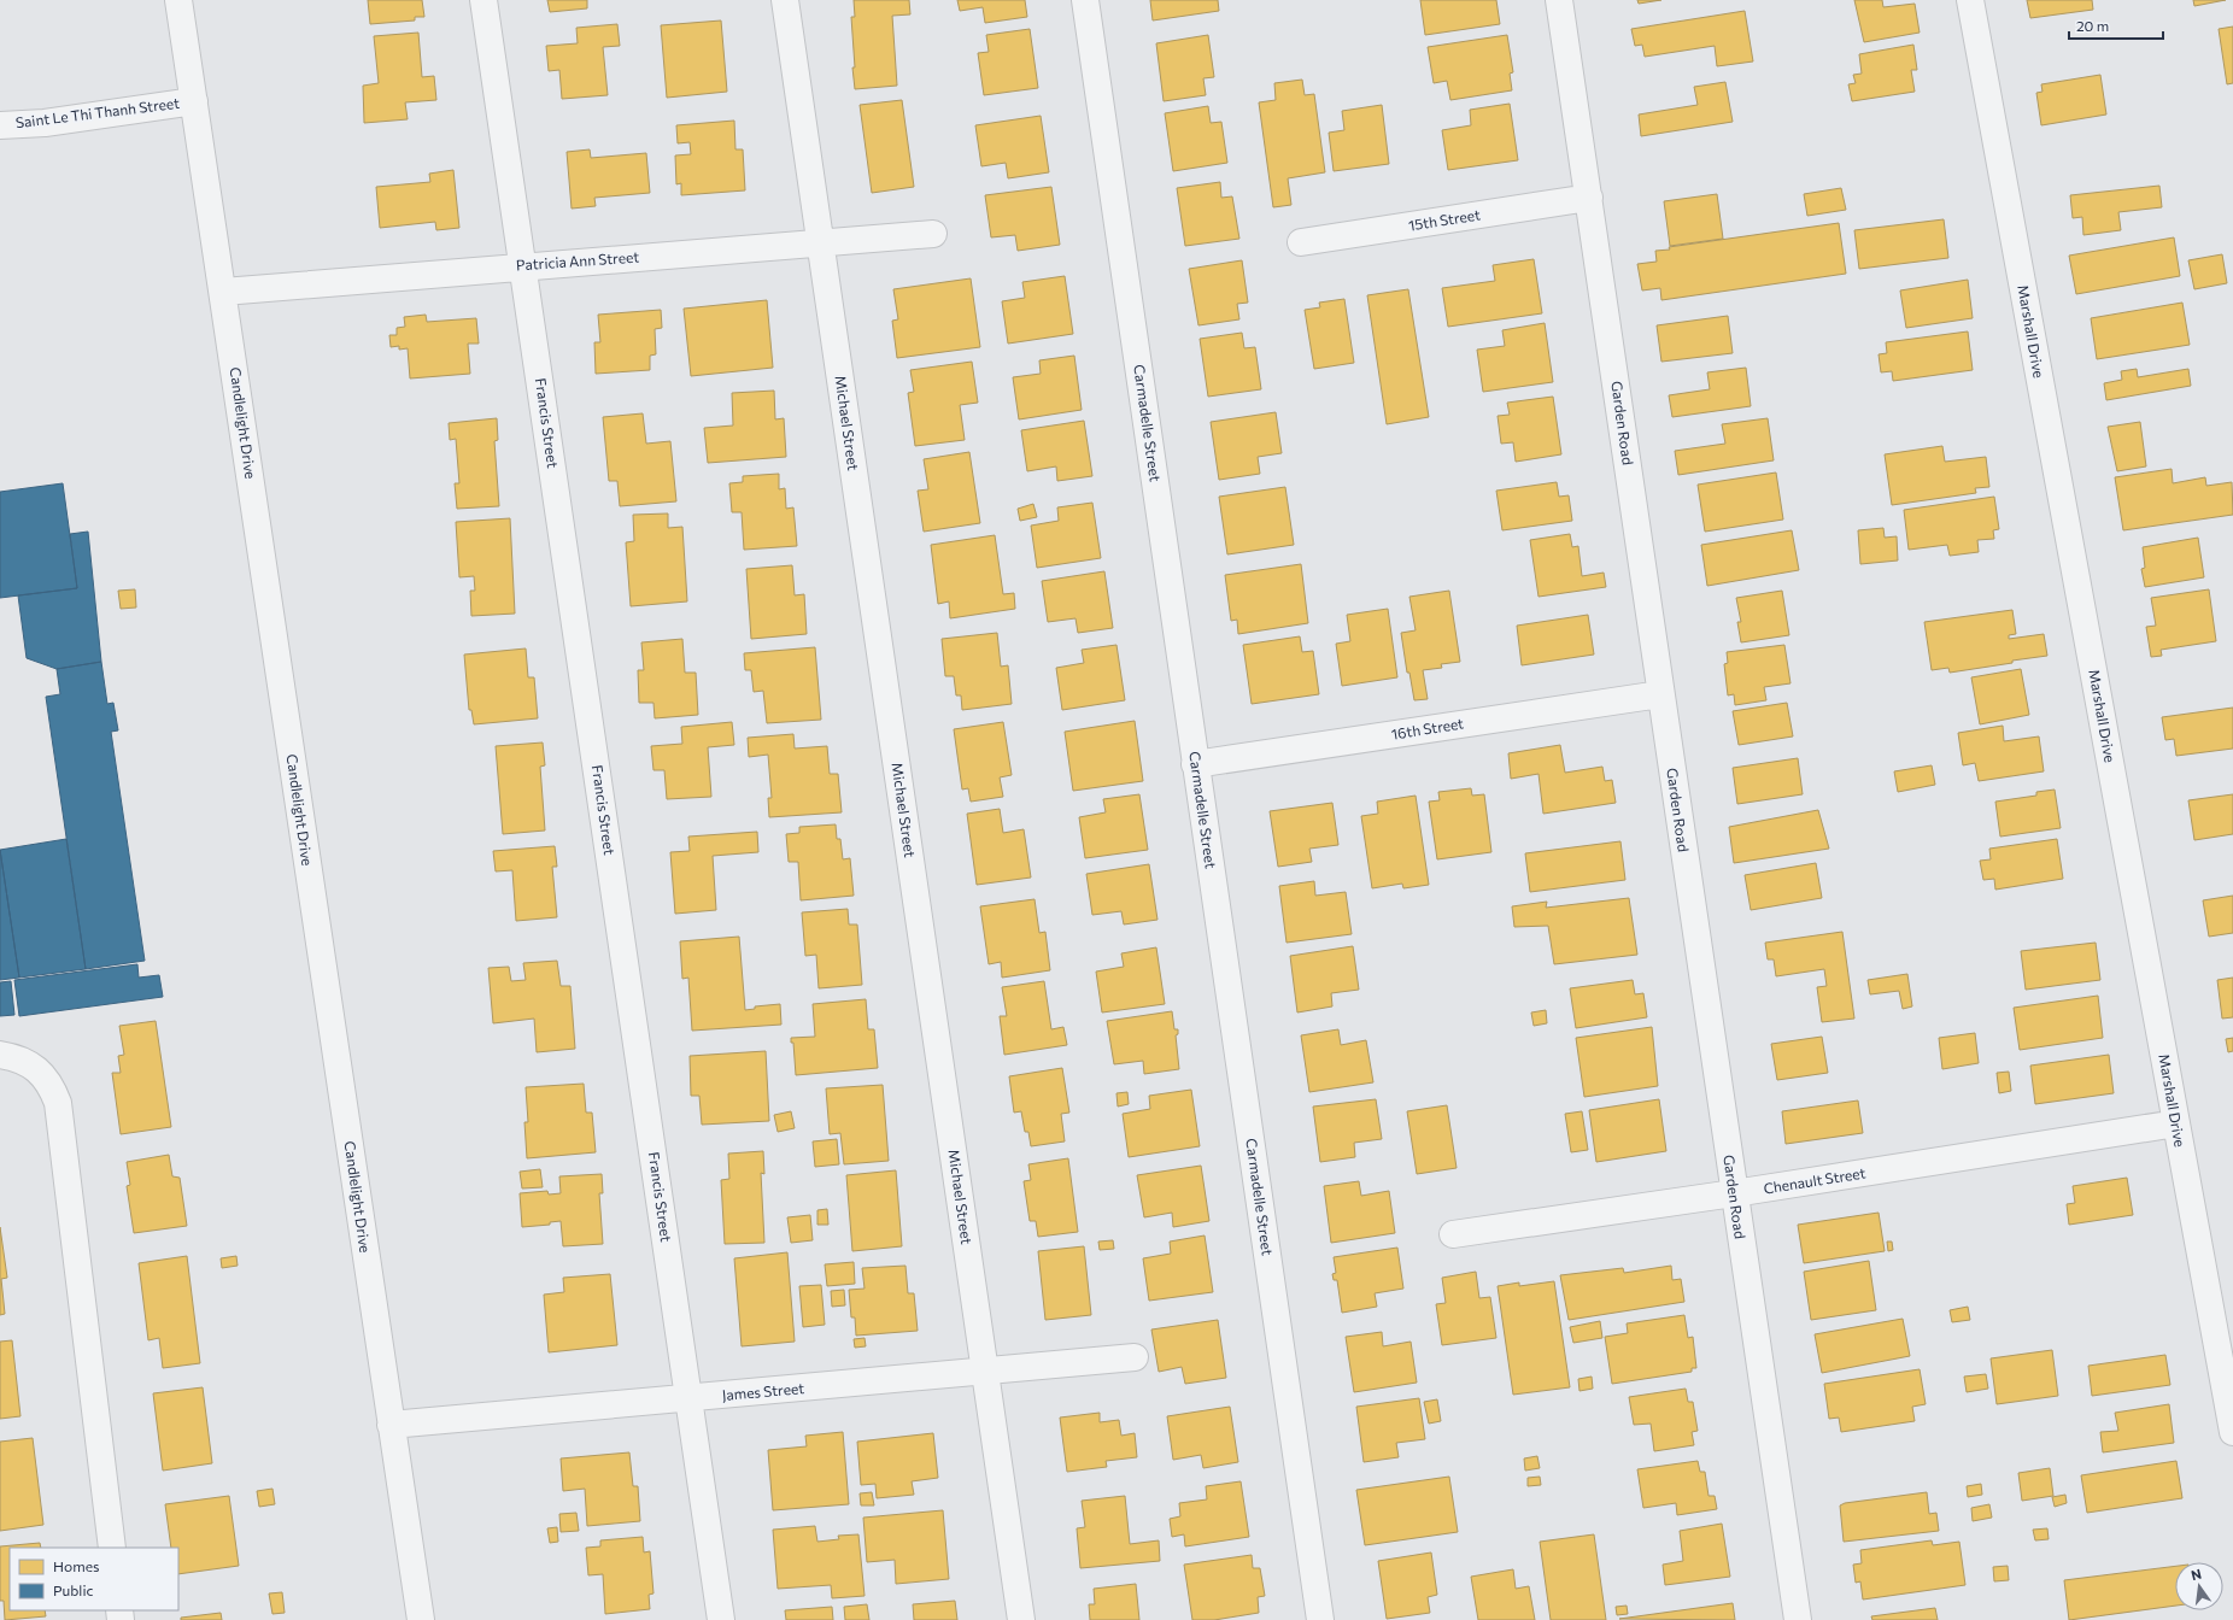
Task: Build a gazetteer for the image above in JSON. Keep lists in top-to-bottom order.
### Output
{
  "streets": {
    "street": [
      "Saint Le Thi Thanh Street",
      "15th Street",
      "Patricia Ann Street",
      "Marshall Drive",
      "Candlelight Drive",
      "Francis Street",
      "Michael Street",
      "Carmadelle Street",
      "Garden Road",
      "16th Street",
      "Chenault Street",
      "James Street"
    ]
  },
  "crossings": [
    ["Saint Le Thi Thanh Street", "Candlelight Drive"],
    ["15th Street", "Garden Road"],
    ["Patricia Ann Street", "Candlelight Drive"],
    ["Patricia Ann Street", "Francis Street"],
    ["Patricia Ann Street", "Michael Street"],
    ["Marshall Drive", "Chenault Street"],
    ["Candlelight Drive", "James Street"],
    ["Francis Street", "James Street"],
    ["Michael Street", "James Street"],
    ["Carmadelle Street", "16th Street"],
    ["Garden Road", "16th Street"],
    ["Garden Road", "Chenault Street"]
  ],
  "legend": ["Homes", "Public"],
  "scale_bar": "20 m",
  "north": "top"
}
